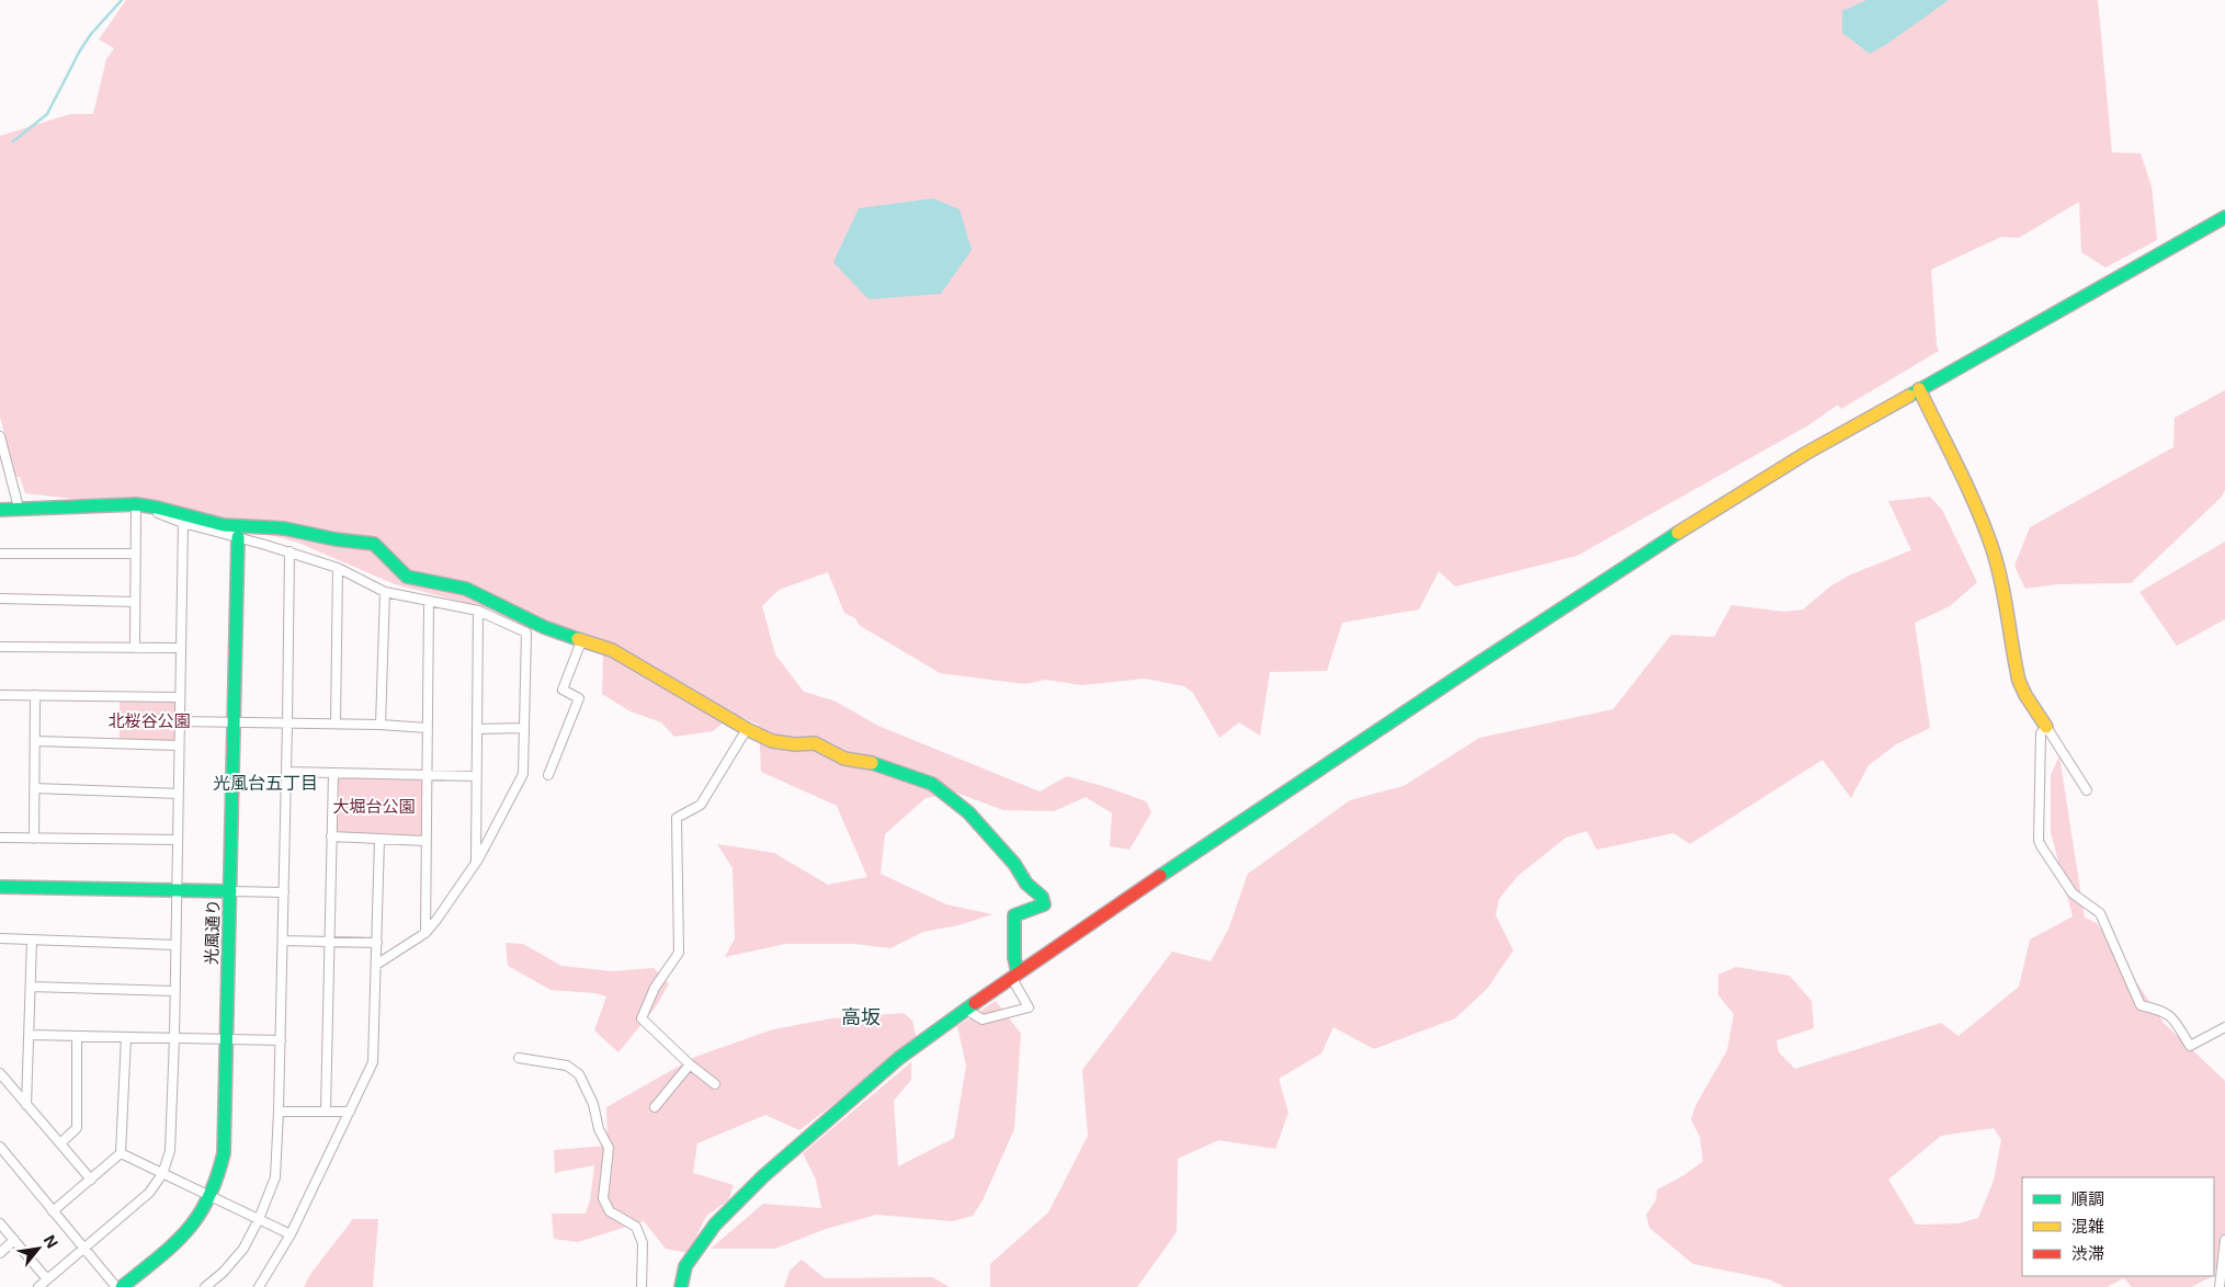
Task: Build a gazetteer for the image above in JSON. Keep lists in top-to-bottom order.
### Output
{
  "streets": {
    "street": ["光風通り"]
  },
  "districts": ["光風台五丁目", "高坂"],
  "parks": ["北桜谷公園", "大堀台公園"],
  "legend": ["順調", "混雑", "渋滞"],
  "north": "top right"
}
